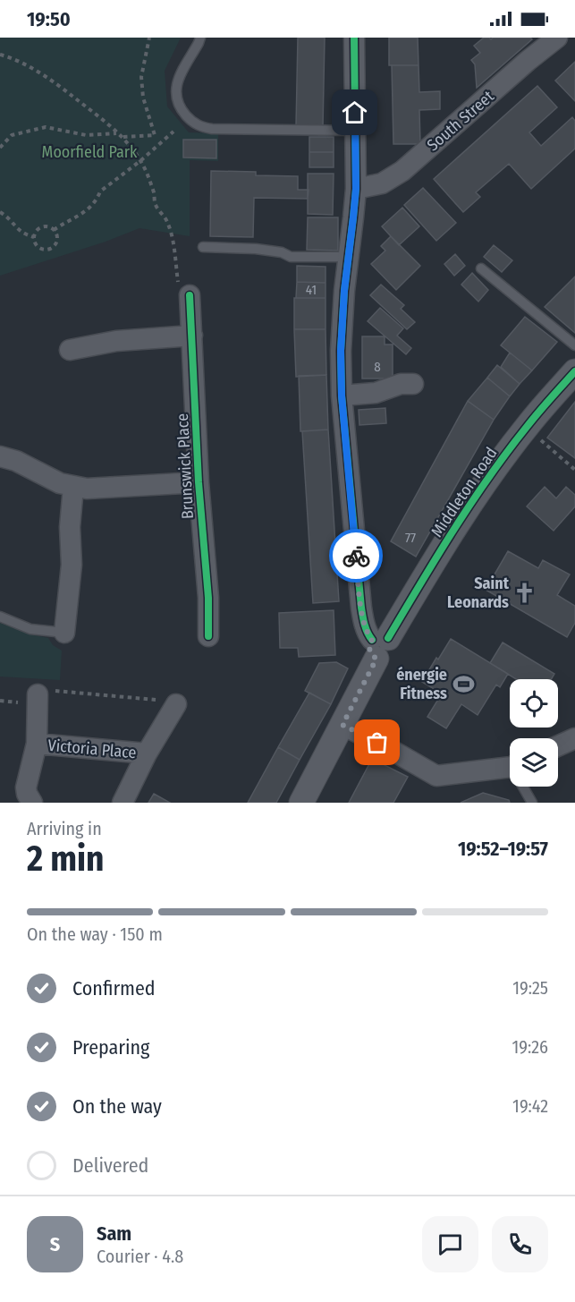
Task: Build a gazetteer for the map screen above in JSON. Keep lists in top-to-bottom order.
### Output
{
  "streets": {
    "street": [
      "South Street",
      "Brunswick Place",
      "Middleton Road",
      "Victoria Place"
    ]
  },
  "parks": ["Moorfield Park"],
  "places": {
    "church": ["Saint Leonards"],
    "sports": ["énergie Fitness"]
  },
  "house_numbers": ["41", "8", "77"],
  "page": {
    "status": "19:50",
    "heading": ["2 min", "Arriving in", "19:52–19:57"],
    "panel": ["Sam", "Courier · 4.8"],
    "bar": "On the way · 150 m",
    "list": [
      ["Confirmed", "19:25"],
      ["Preparing", "19:26"],
      ["On the way", "19:42"],
      "Delivered"
    ],
    "round": "S"
  }
}
